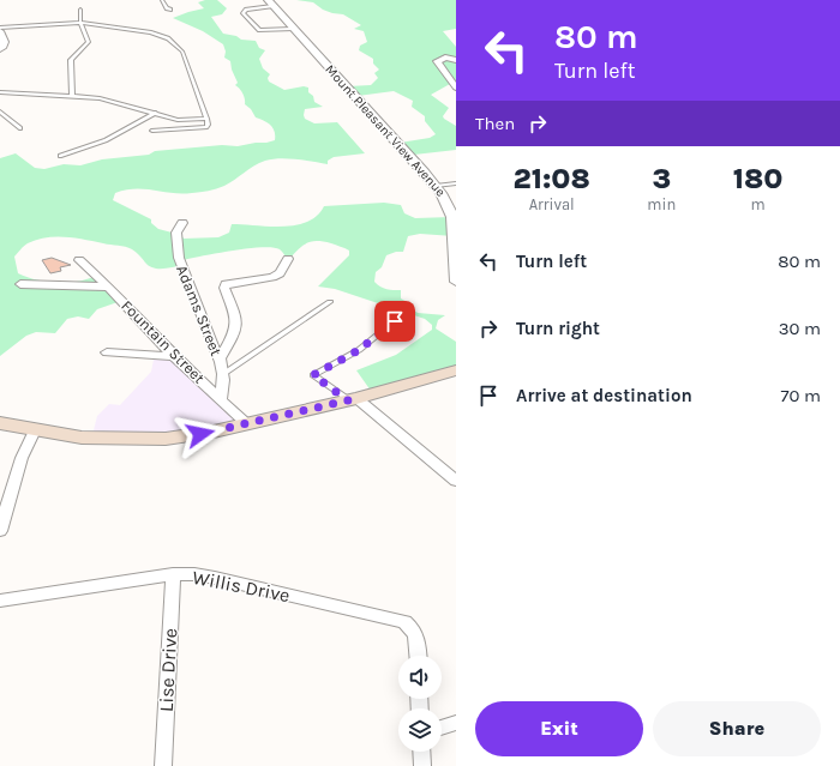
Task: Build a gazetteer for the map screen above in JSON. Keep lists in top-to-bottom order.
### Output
{
  "streets": {
    "street": [
      "Mount Pleasant View Avenue",
      "Adams Street",
      "Fountain Street",
      "Willis Drive",
      "Lise Drive"
    ]
  },
  "crossings": [
    ["Adams Street", "Fountain Street"],
    ["Willis Drive", "Lise Drive"]
  ],
  "page": {
    "turn": ["80 m", "Turn left"],
    "then": "Then",
    "eta": [
      "21:08",
      "Arrival",
      "3",
      "min",
      "180",
      "m"
    ],
    "list": [
      {
        "name": "Turn left",
        "value": "80 m"
      },
      {
        "name": "Turn right",
        "value": "30 m"
      },
      {
        "name": "Arrive at destination",
        "value": "70 m"
      }
    ],
    "buttons": ["Exit", "Share"]
  }
}
